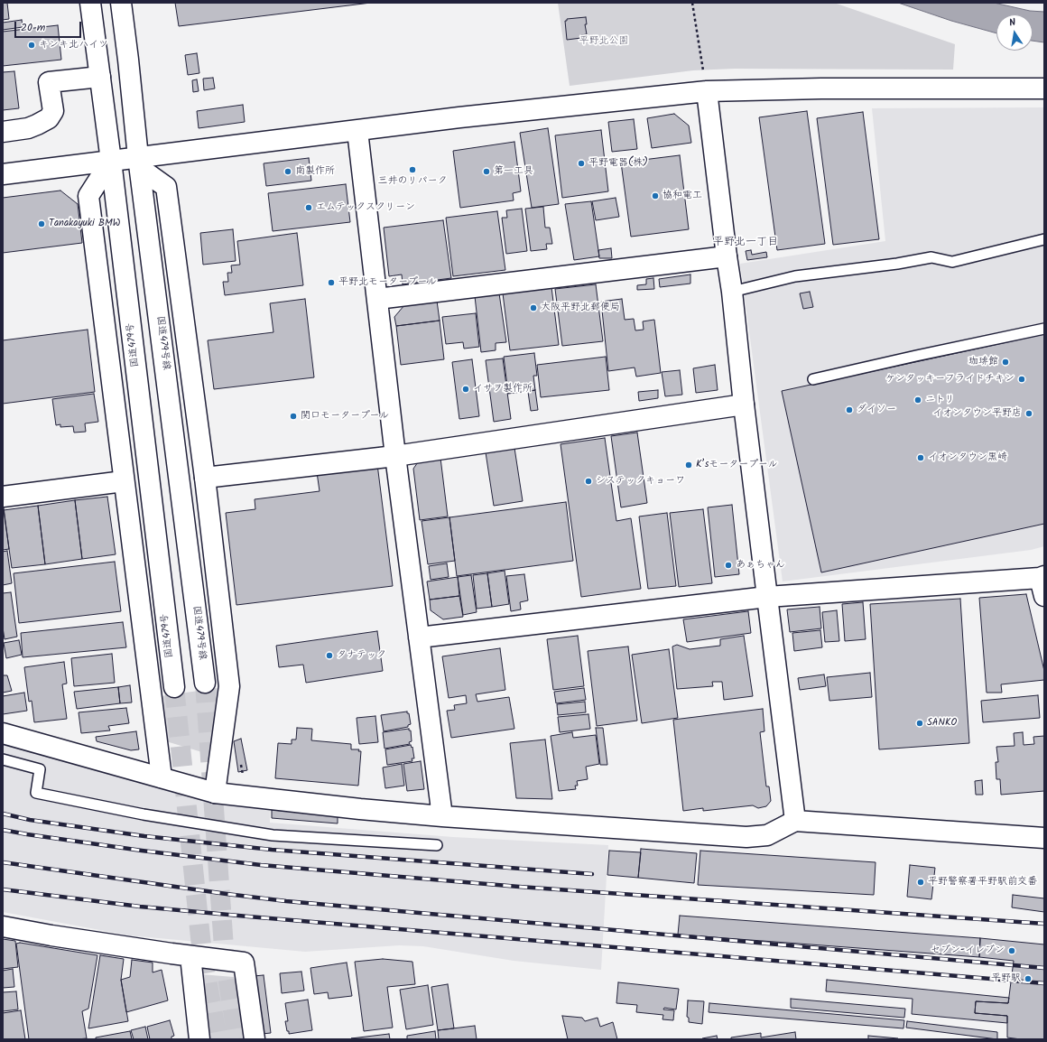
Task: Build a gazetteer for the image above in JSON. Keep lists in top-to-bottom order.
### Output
{
  "streets": {
    "main road": ["国道479号線", "国道479号"]
  },
  "districts": ["平野北一丁目"],
  "parks": ["平野北公園"],
  "places": [
    "キンキ北ハイツ",
    "平野電器(株)",
    "三井のリパーク",
    "南製作所",
    "第一工具",
    "協和電工",
    "エムテックスクリーン",
    "Tanakayuki BMW",
    "平野北モータープール",
    "大阪平野北郵便局",
    "珈琲館",
    "ケンタッキーフライドチキン",
    "イサヲ製作所",
    "ニトリ",
    "ダイソー",
    "イオンタウン平野店",
    "関口モータープール",
    "イオンタウン黒崎",
    "K’sモータープール",
    "システックキョーワ",
    "あぁちゃん",
    "タナテック",
    "SANKO",
    "平野警察署平野駅前交番",
    "セブン-イレブン",
    "平野駅"
  ],
  "scale_bar": "20 m",
  "north": "top"
}
